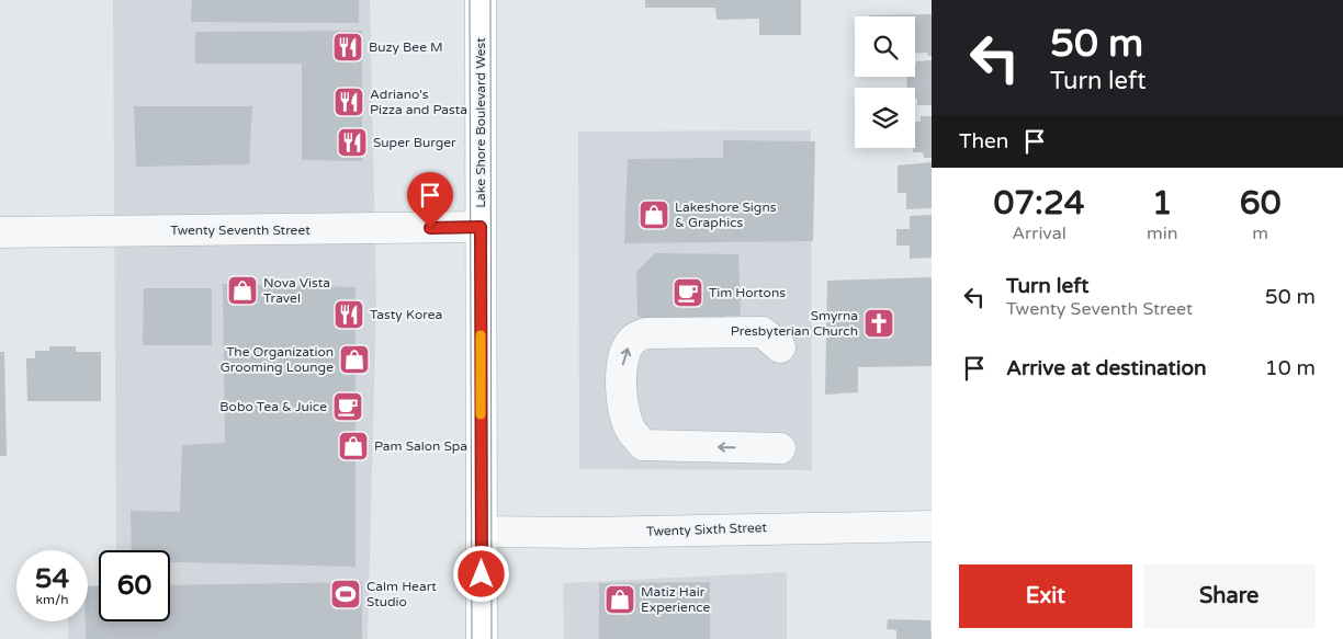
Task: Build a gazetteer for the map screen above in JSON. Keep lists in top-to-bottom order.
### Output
{
  "streets": {
    "main road": ["Lake Shore Boulevard West"],
    "street": ["Twenty Seventh Street", "Twenty Sixth Street"]
  },
  "crossings": [
    ["Lake Shore Boulevard West", "Twenty Seventh Street"],
    ["Lake Shore Boulevard West", "Twenty Sixth Street"]
  ],
  "places": {
    "restaurant": [
      "Buzy Bee M",
      "Adriano's Pizza and Pasta",
      "Super Burger",
      "Tasty Korea"
    ],
    "shop": [
      "Lakeshore Signs & Graphics",
      "Nova Vista Travel",
      "The Organization Grooming Lounge",
      "Pam Salon Spa",
      "Matiz Hair Experience"
    ],
    "cafe": ["Tim Hortons", "Bobo Tea & Juice"],
    "church": ["Smyrna Presbyterian Church"],
    "sports": ["Calm Heart Studio"]
  },
  "page": {
    "turn": ["50 m", "Turn left"],
    "then": "Then",
    "eta": [
      "07:24",
      "Arrival",
      "1",
      "min",
      "60",
      "m"
    ],
    "list": [
      {
        "name": "Turn left",
        "note": "Twenty Seventh Street",
        "value": "50 m"
      },
      {
        "name": "Arrive at destination",
        "value": "10 m"
      }
    ],
    "speed": "54 km/h",
    "limit": "60",
    "buttons": ["Exit", "Share"]
  }
}
